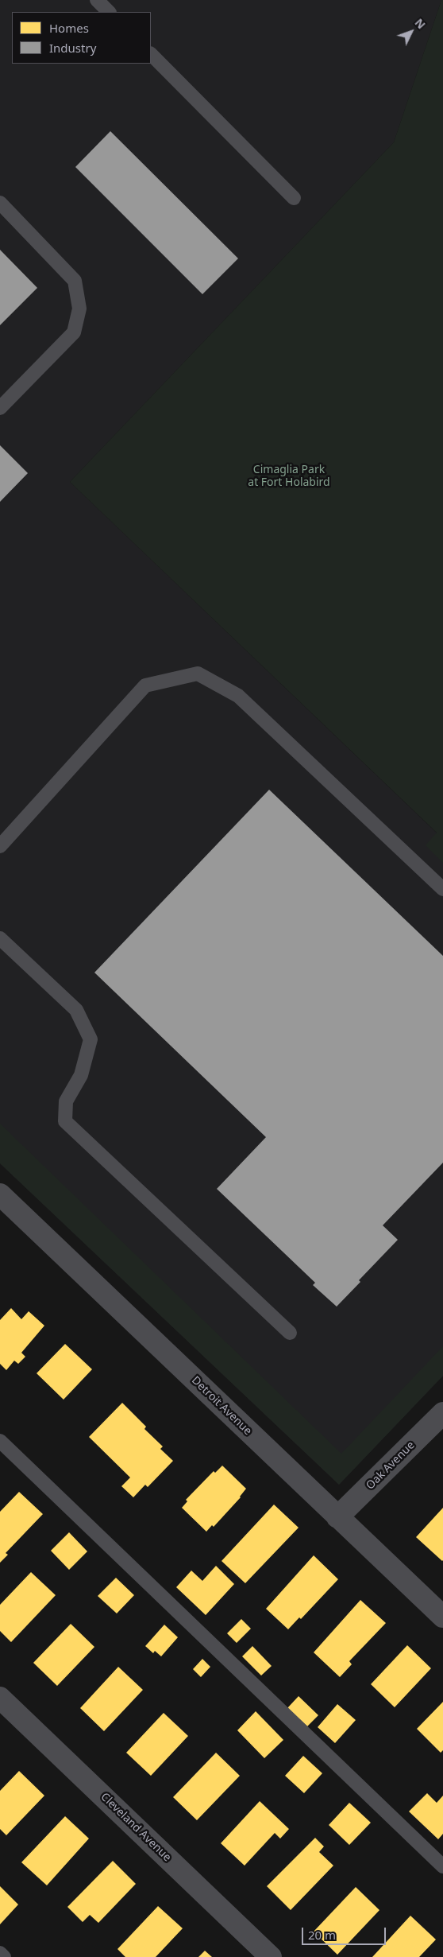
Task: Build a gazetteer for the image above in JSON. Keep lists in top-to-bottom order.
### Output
{
  "streets": {
    "street": ["Detroit Avenue", "Oak Avenue", "Cleveland Avenue"]
  },
  "crossings": [
    ["Detroit Avenue", "Oak Avenue"]
  ],
  "parks": ["Cimaglia Park at Fort Holabird"],
  "legend": ["Homes", "Industry"],
  "scale_bar": "20 m",
  "north": "top right"
}
